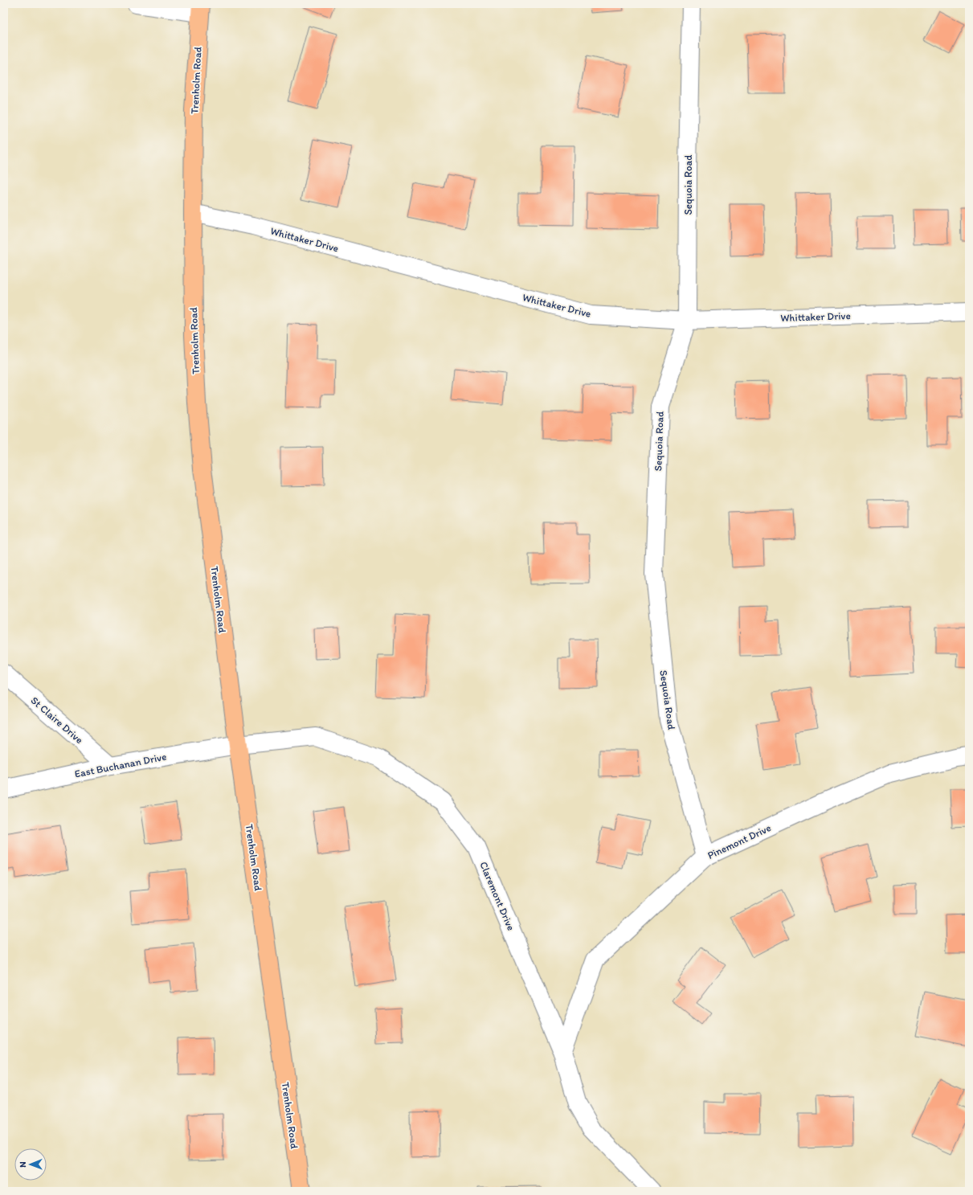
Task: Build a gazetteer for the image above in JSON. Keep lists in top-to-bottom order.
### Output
{
  "streets": {
    "main road": ["Trenholm Road"],
    "street": [
      "Sequoia Road",
      "Whittaker Drive",
      "St Claire Drive",
      "East Buchanan Drive",
      "Pinemont Drive",
      "Claremont Drive"
    ]
  },
  "crossings": [
    ["Trenholm Road", "Whittaker Drive"],
    ["Trenholm Road", "East Buchanan Drive"],
    ["Trenholm Road", "Claremont Drive"],
    ["Sequoia Road", "Whittaker Drive"],
    ["Sequoia Road", "Pinemont Drive"],
    ["St Claire Drive", "East Buchanan Drive"],
    ["East Buchanan Drive", "Claremont Drive"],
    ["Pinemont Drive", "Claremont Drive"]
  ],
  "north": "left"
}
